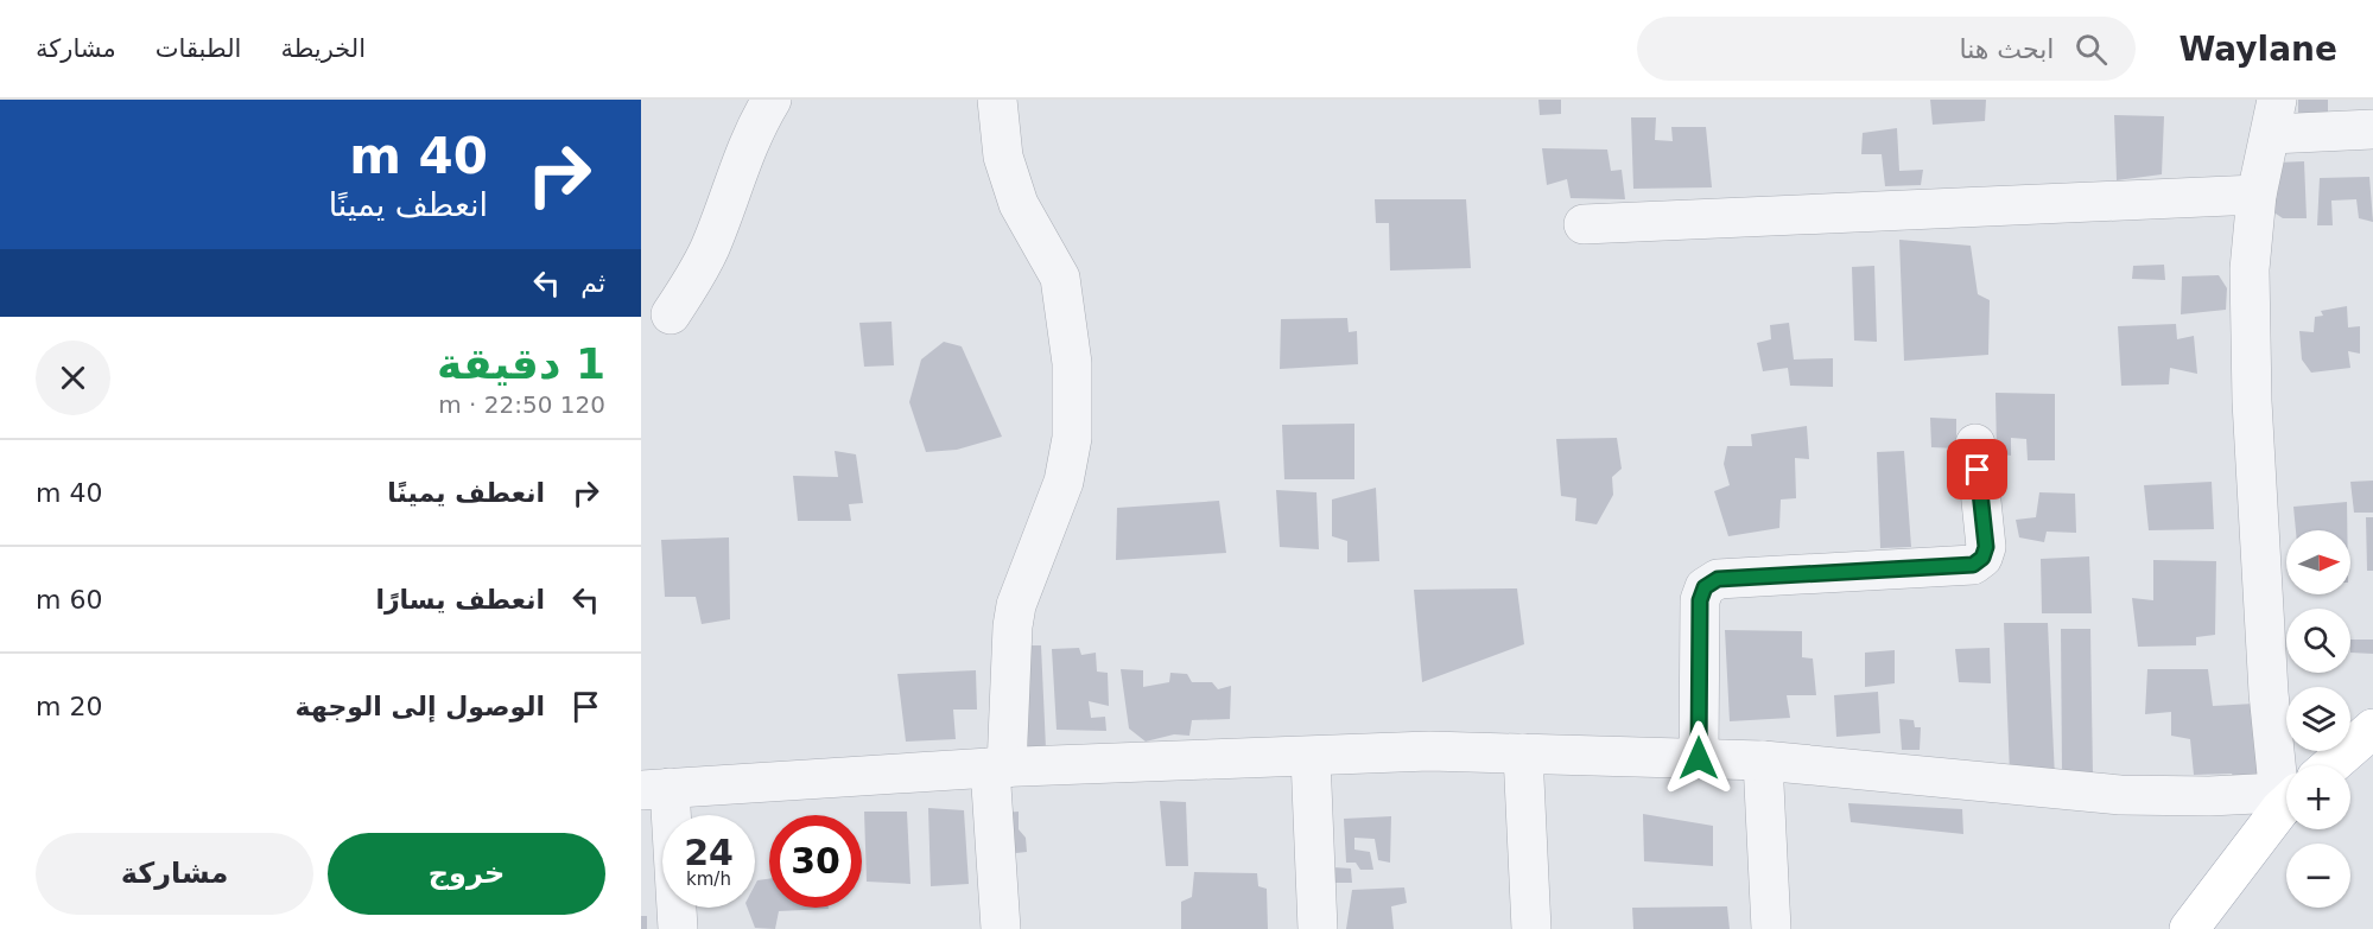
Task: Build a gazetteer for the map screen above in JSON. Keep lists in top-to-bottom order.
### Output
{
  "north": "right",
  "page": {
    "header": "Waylane",
    "search": "ابحث هنا",
    "nav": ["الخريطة", "الطبقات", "مشاركة"],
    "turn": ["40 m", "انعطف يمينًا"],
    "then": "ثم",
    "heading": ["1 دقيقة", "120 m · 22:50"],
    "list": [
      {
        "name": "انعطف يمينًا",
        "value": "40 m"
      },
      {
        "name": "انعطف يسارًا",
        "value": "60 m"
      },
      {
        "name": "الوصول إلى الوجهة",
        "value": "20 m"
      }
    ],
    "map_buttons": ["+", "−"],
    "speed": "24 km/h",
    "limit": "30",
    "buttons": ["خروج", "مشاركة"]
  }
}
